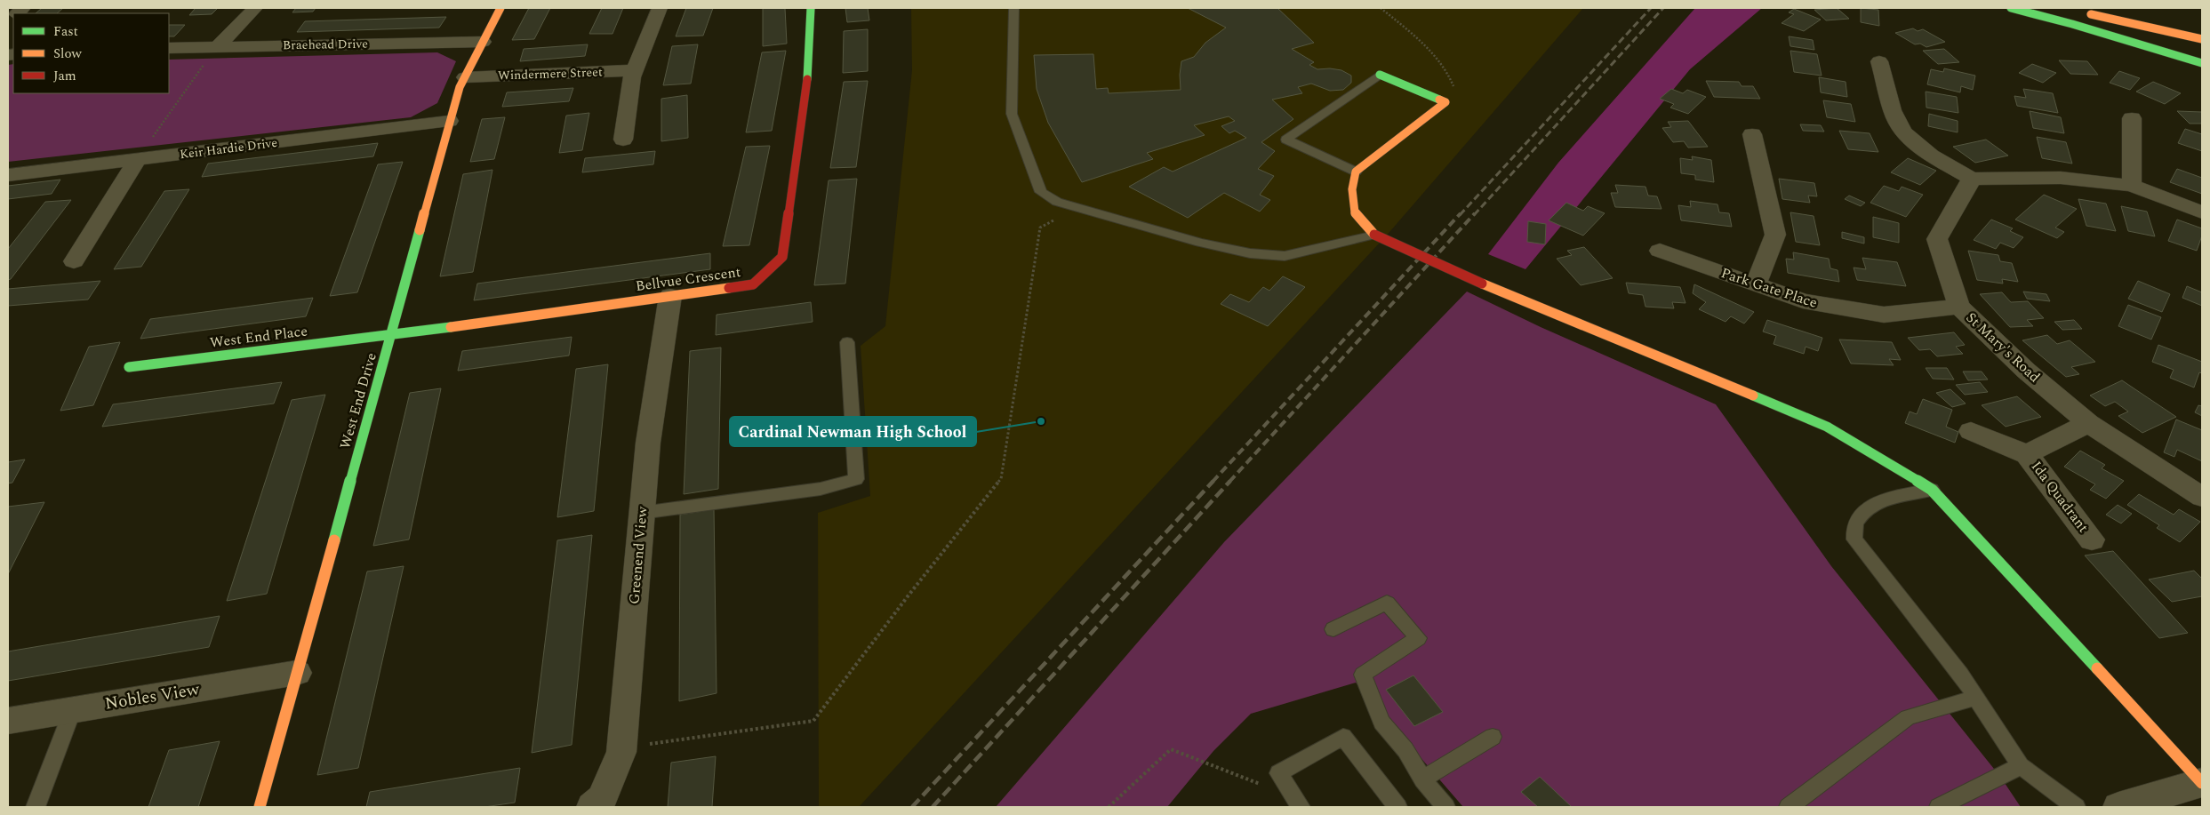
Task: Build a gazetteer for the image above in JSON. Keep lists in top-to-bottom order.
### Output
{
  "streets": {
    "main road": ["Bellvue Crescent", "West End Place", "West End Drive"],
    "street": [
      "Braehead Drive",
      "Windermere Street",
      "Keir Hardie Drive",
      "Park Gate Place",
      "St Mary's Road",
      "Ida Quadrant",
      "Greenend View",
      "Nobles View"
    ]
  },
  "crossings": [
    ["Braehead Drive", "West End Drive"],
    ["Windermere Street", "West End Drive"],
    ["Keir Hardie Drive", "West End Drive"],
    ["Bellvue Crescent", "West End Place"],
    ["Bellvue Crescent", "West End Drive"],
    ["Bellvue Crescent", "Greenend View"],
    ["Park Gate Place", "St Mary's Road"],
    ["West End Place", "West End Drive"],
    ["St Mary's Road", "Ida Quadrant"],
    ["West End Drive", "Nobles View"]
  ],
  "places": ["Cardinal Newman High School"],
  "legend": ["Fast", "Slow", "Jam"]
}
